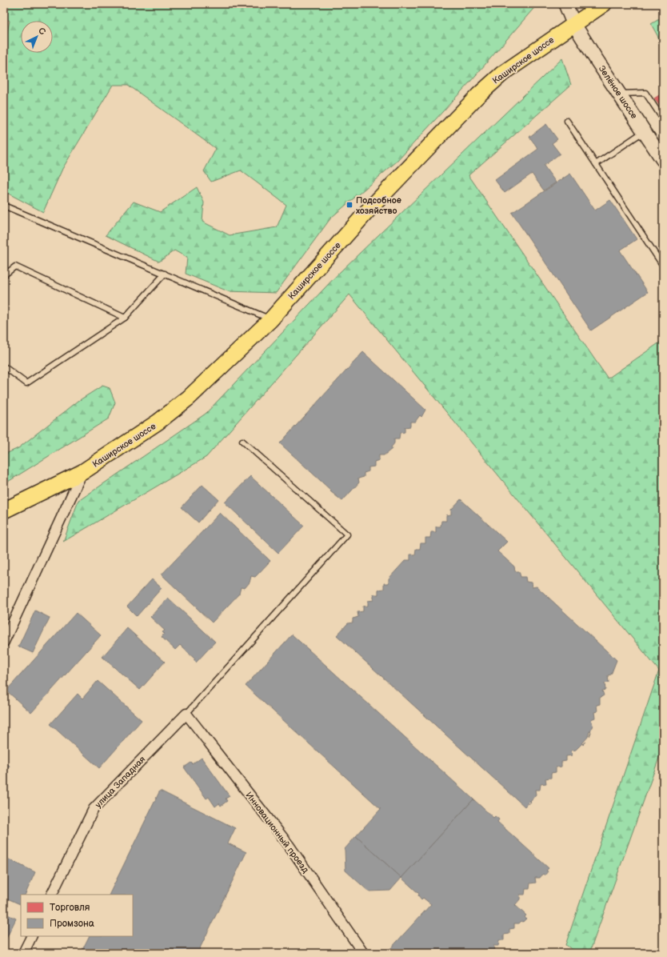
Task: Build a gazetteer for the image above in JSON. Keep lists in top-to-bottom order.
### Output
{
  "streets": {
    "main road": ["Каширское шоссе", "Зелёное шоссе"],
    "street": ["улица Западная", "Инновационный проезд"]
  },
  "crossings": [
    ["Каширское шоссе", "Зелёное шоссе"],
    ["улица Западная", "Инновационный проезд"]
  ],
  "places": {
    "transit": ["Подсобное хозяйство"]
  },
  "legend": ["Торговля", "Промзона"],
  "north": "top right"
}
